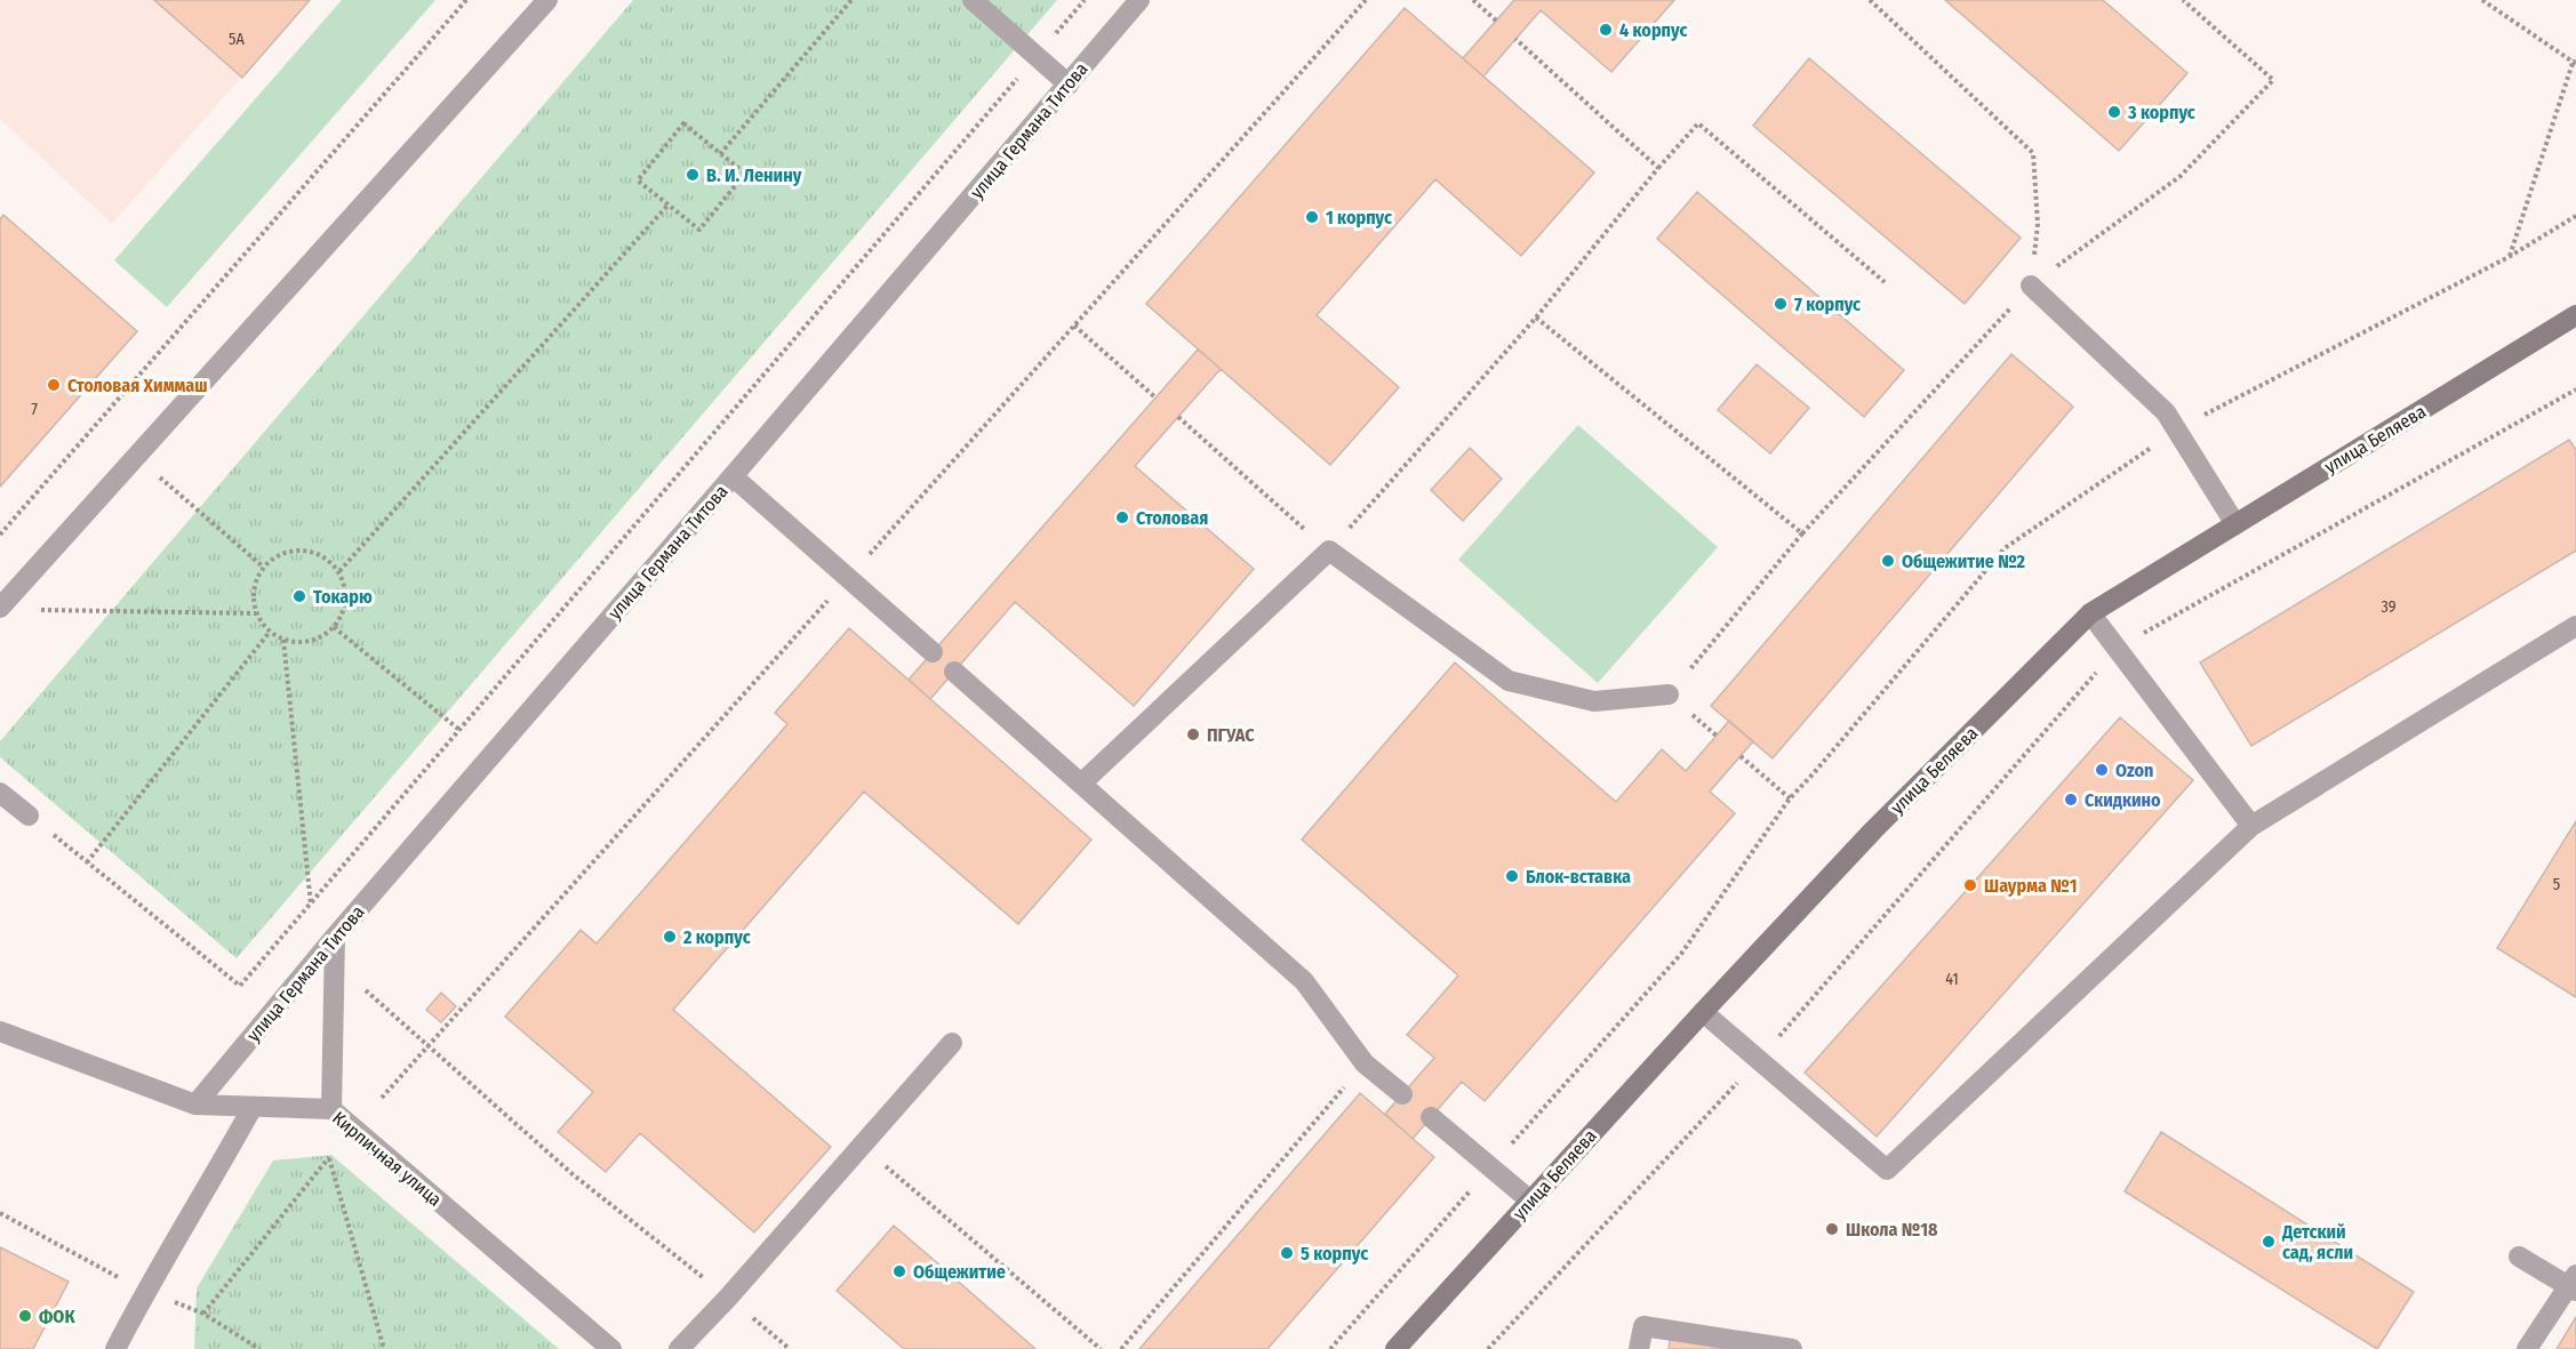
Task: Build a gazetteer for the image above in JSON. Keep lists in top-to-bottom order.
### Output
{
  "streets": {
    "main road": ["улица Беляева"],
    "street": ["улица Германа Титова", "Кирпичная улица"]
  },
  "crossings": [
    ["улица Германа Титова", "Кирпичная улица"]
  ],
  "places": [
    "4 корпус",
    "3 корпус",
    "В. И. Ленину",
    "1 корпус",
    "7 корпус",
    "Столовая Химмаш",
    "Столовая",
    "Общежитие №2",
    "Токарю",
    "ПГУАС",
    "Ozon",
    "Скидкино",
    "Блок-вставка",
    "Шаурма №1",
    "2 корпус",
    "Школа №18",
    "Детский сад, ясли",
    "5 корпус",
    "Общежитие",
    "ФОК"
  ],
  "house_numbers": [
    "5А",
    "7",
    "39",
    "5",
    "41"
  ]
}
